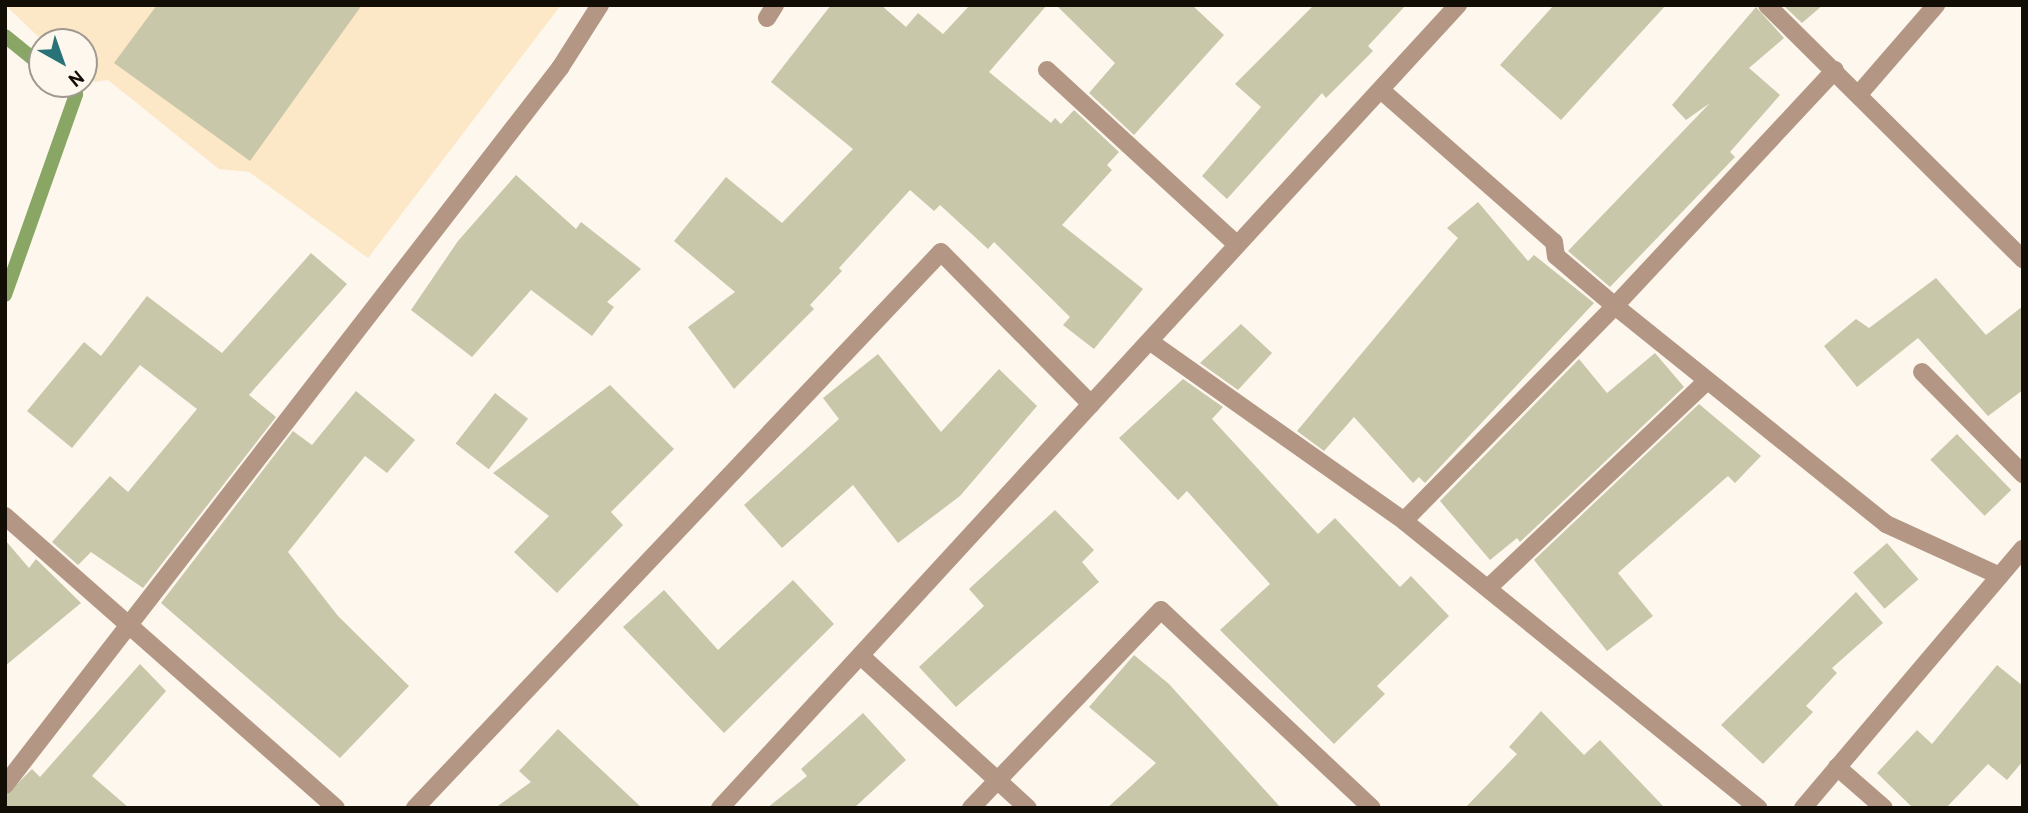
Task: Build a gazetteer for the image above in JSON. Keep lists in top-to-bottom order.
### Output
{
  "north": "bottom right"
}
